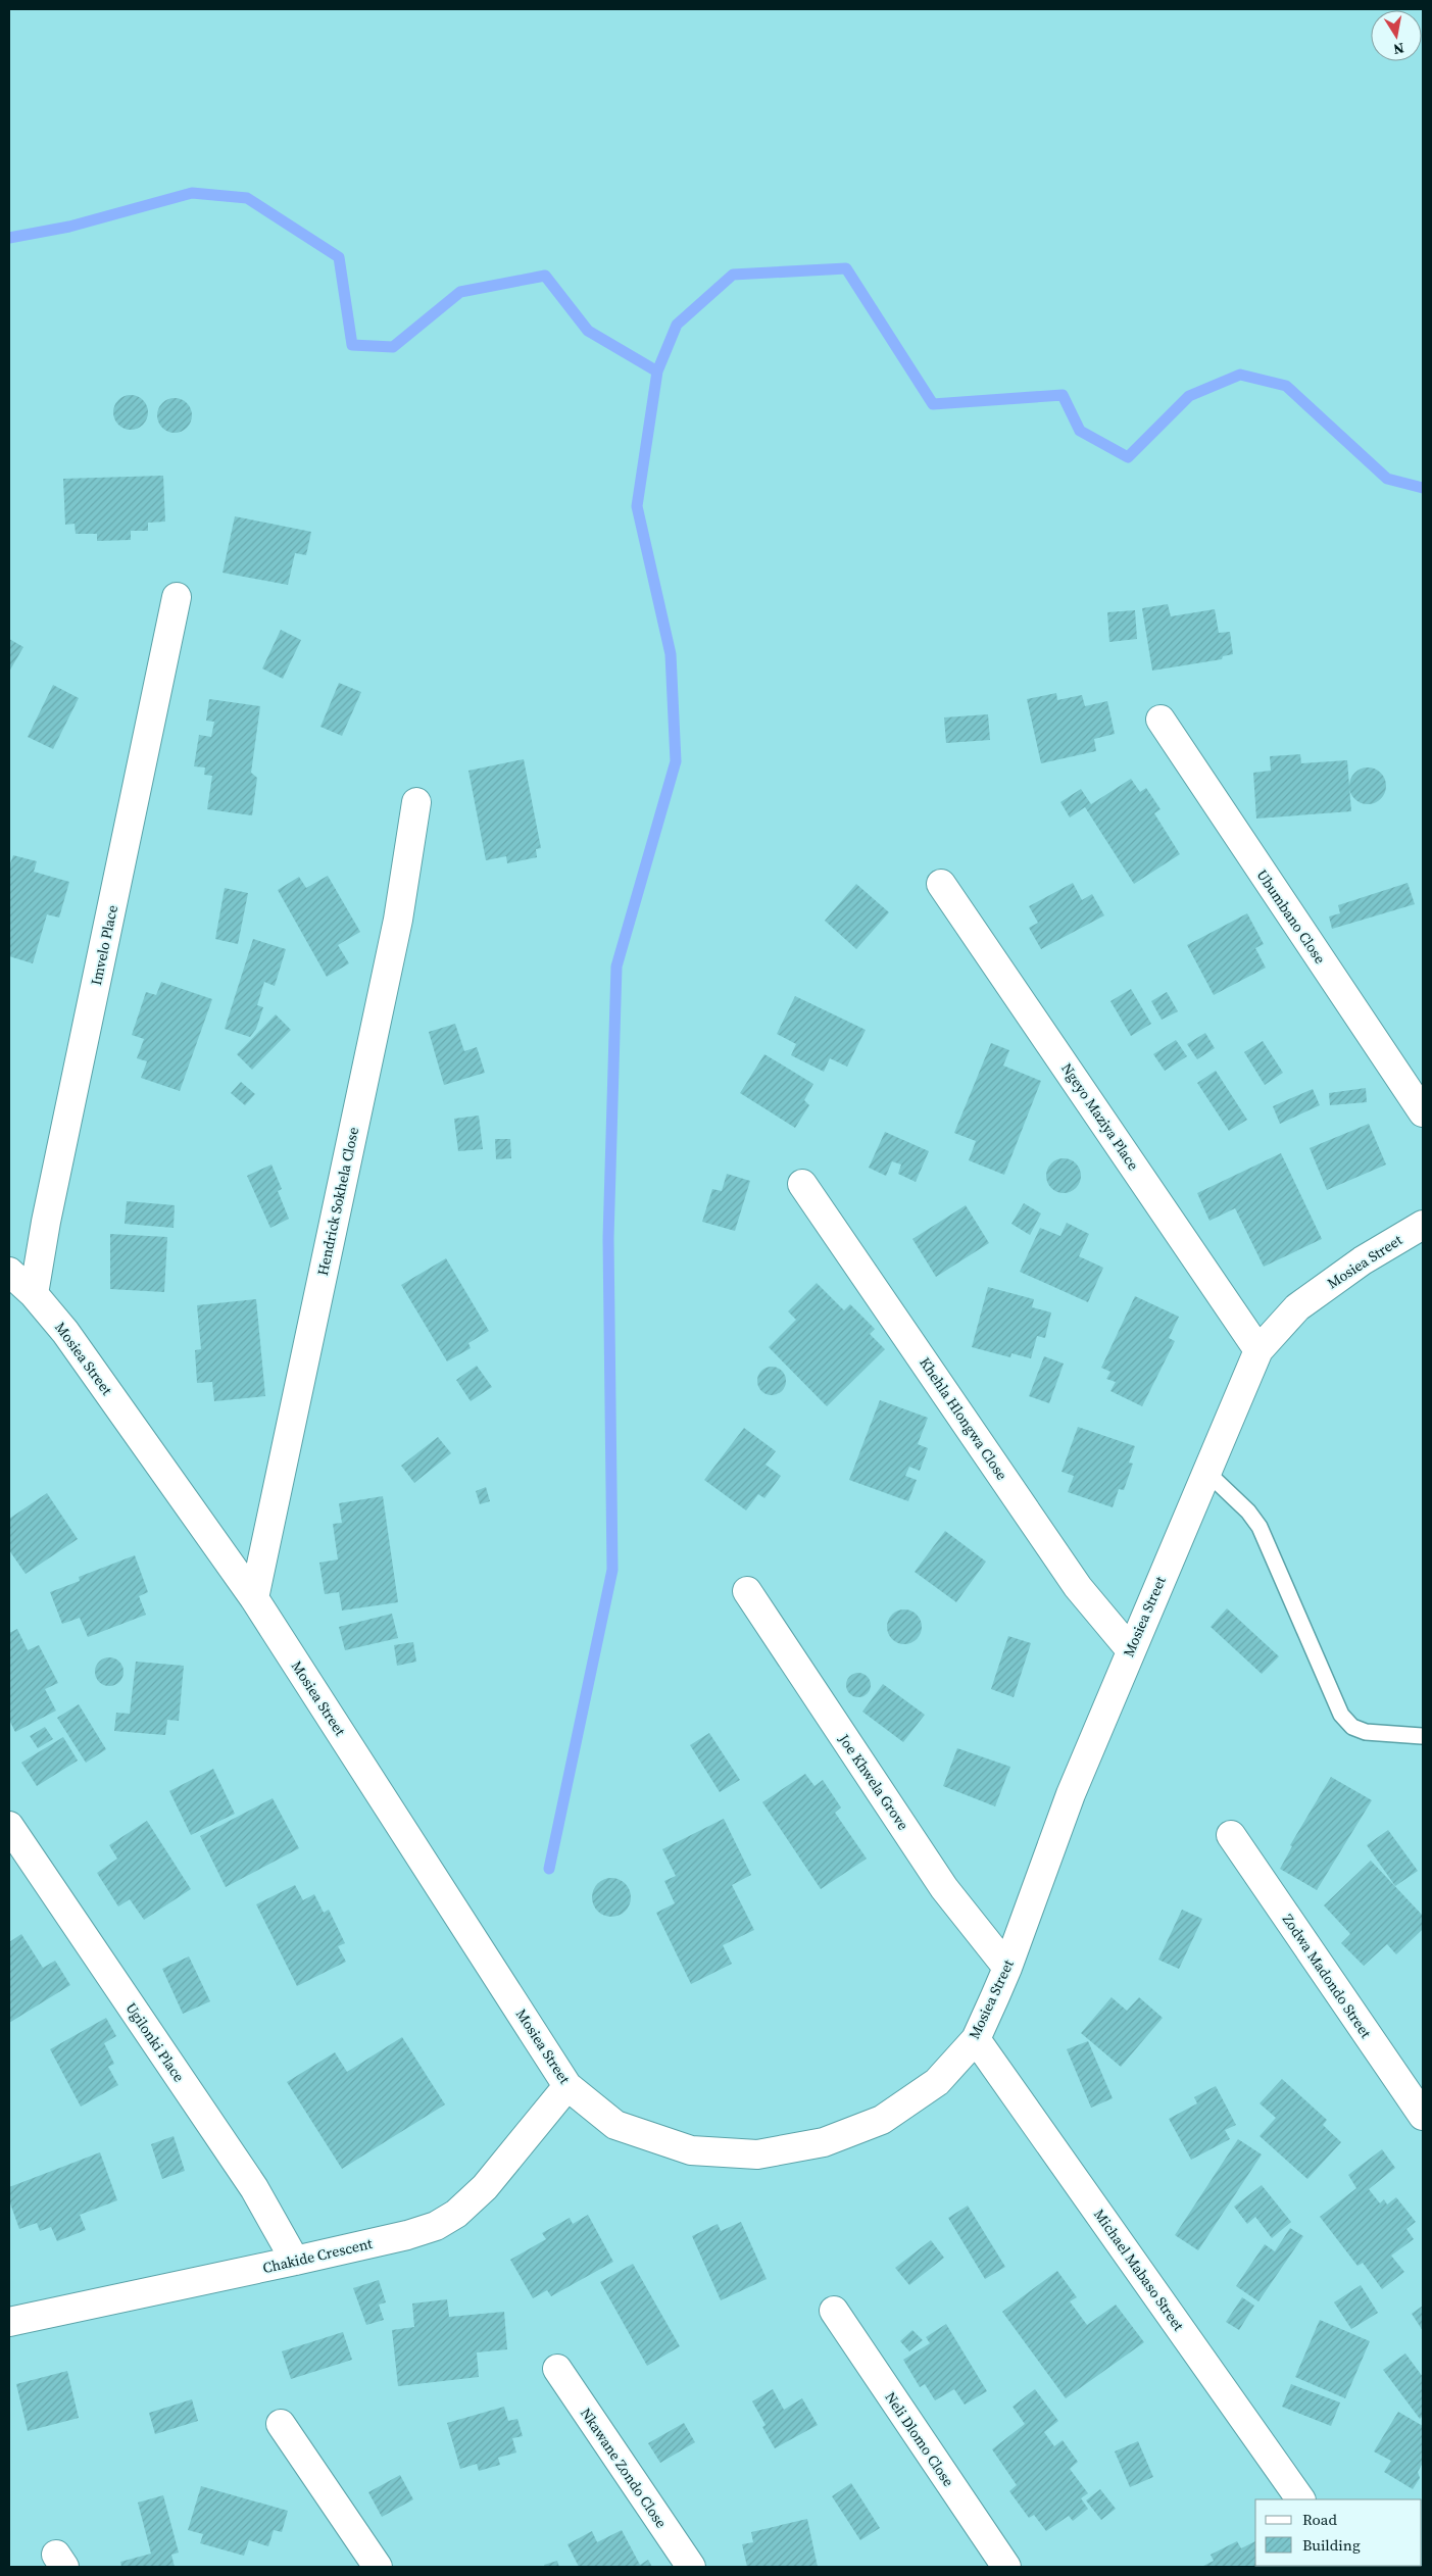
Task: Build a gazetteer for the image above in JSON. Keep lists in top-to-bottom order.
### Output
{
  "streets": {
    "street": [
      "Ubumbano Close",
      "Imvelo Place",
      "Ngeyo Maziya Place",
      "Hendrick Sokhela Close",
      "Mosiea Street",
      "Khehla Hlongwa Close",
      "Joe Khwela Grove",
      "Zodwa Madondo Street",
      "Ugilonki Place",
      "Chakide Crescent",
      "Michael Mabaso Street",
      "Neli Dlomo Close",
      "Nkawane Zondo Close"
    ]
  },
  "crossings": [
    ["Imvelo Place", "Mosiea Street"],
    ["Ngeyo Maziya Place", "Mosiea Street"],
    ["Hendrick Sokhela Close", "Mosiea Street"],
    ["Mosiea Street", "Khehla Hlongwa Close"],
    ["Mosiea Street", "Joe Khwela Grove"],
    ["Mosiea Street", "Chakide Crescent"],
    ["Mosiea Street", "Michael Mabaso Street"],
    ["Ugilonki Place", "Chakide Crescent"]
  ],
  "legend": ["Road", "Building"],
  "north": "bottom"
}
